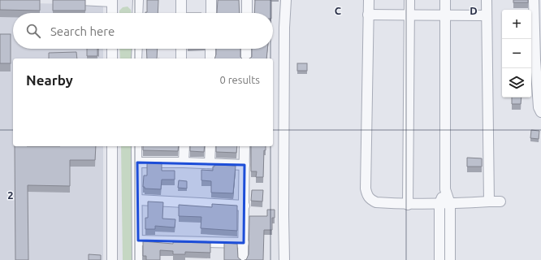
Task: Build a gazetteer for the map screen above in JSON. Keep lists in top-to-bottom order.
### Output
{
  "page": {
    "map_buttons": ["+", "−"],
    "search": "Search here",
    "heading": ["Nearby", "0 results"]
  },
  "grid": {
    "columns": ["C", "D"],
    "rows": ["2"]
  }
}
